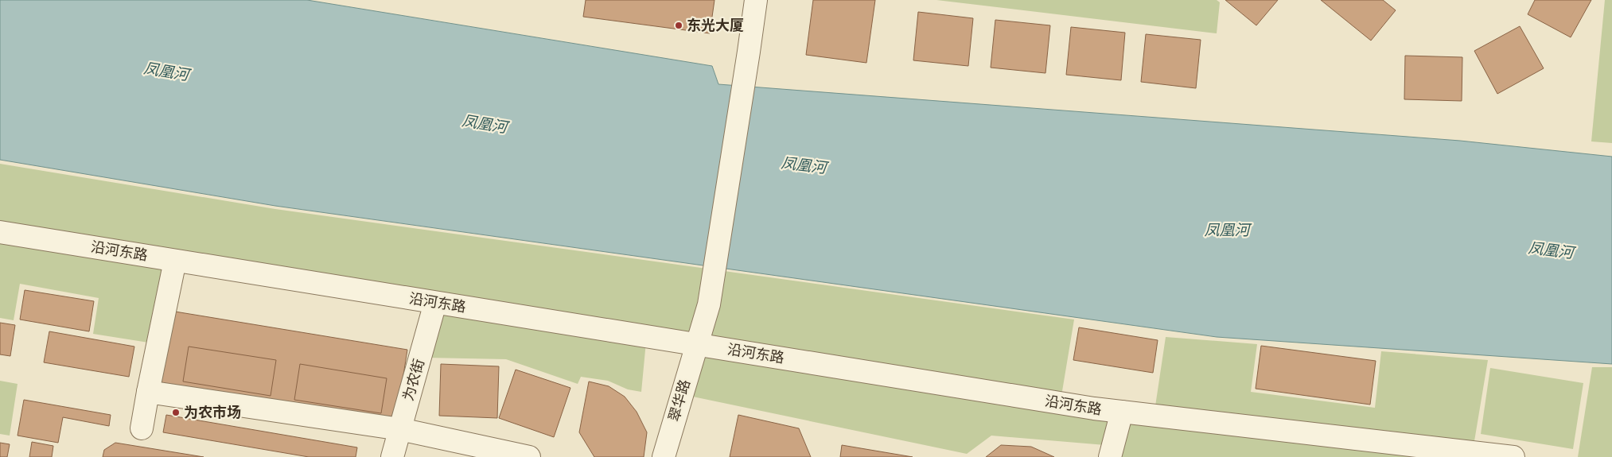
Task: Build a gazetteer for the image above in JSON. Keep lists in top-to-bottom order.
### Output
{
  "streets": {
    "street": ["沿河东路", "为农街", "翠华路"]
  },
  "crossings": [
    ["沿河东路", "为农街"],
    ["沿河东路", "翠华路"]
  ],
  "water": ["凤凰河"],
  "places": ["东光大厦", "为农市场"]
}
